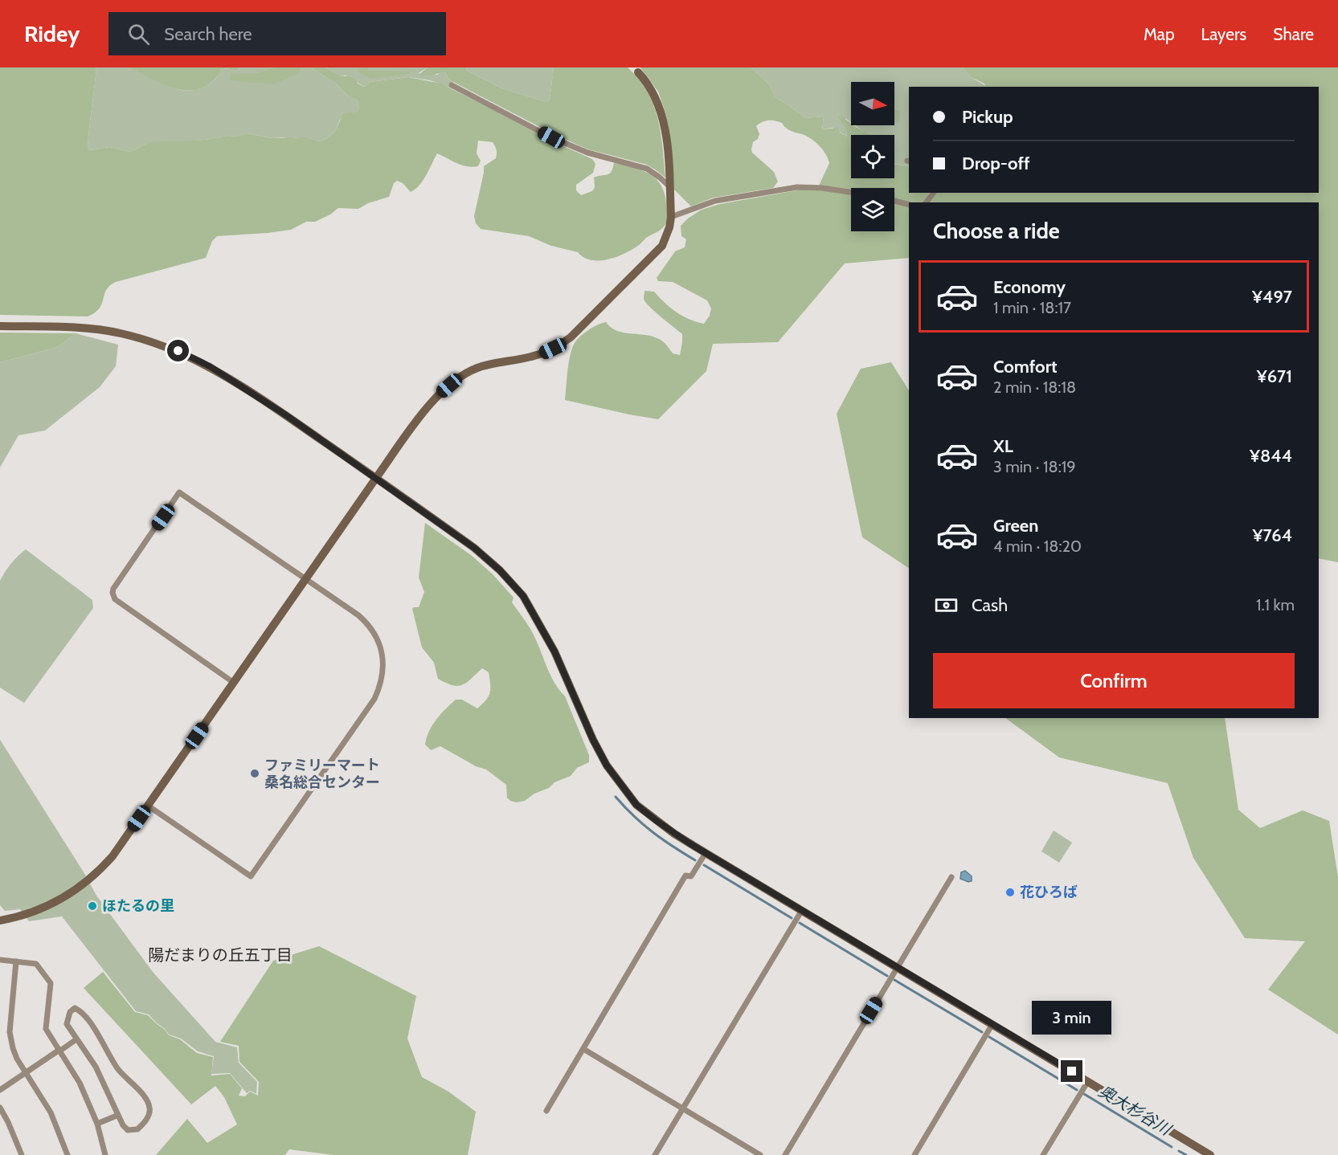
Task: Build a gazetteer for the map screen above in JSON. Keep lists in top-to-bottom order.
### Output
{
  "districts": ["陽だまりの丘五丁目"],
  "water": ["奥大杉谷川"],
  "places": ["ファミリーマート 桑名総合センター", "花ひろば", "ほたるの里"],
  "north": "right",
  "page": {
    "header": "Ridey",
    "search": "Search here",
    "nav": ["Map", "Layers", "Share"],
    "banner": ["Pickup", "Drop-off"],
    "heading": "Choose a ride",
    "list": [
      {
        "name": "Economy",
        "note": "1 min · 18:17",
        "value": "¥497"
      },
      {
        "name": "Comfort",
        "note": "2 min · 18:18",
        "value": "¥671"
      },
      {
        "name": "XL",
        "note": "3 min · 18:19",
        "value": "¥844"
      },
      {
        "name": "Green",
        "note": "4 min · 18:20",
        "value": "¥764"
      }
    ],
    "pay": ["Cash", "1.1 km"],
    "buttons": "Confirm",
    "bubble": "3 min"
  }
}
